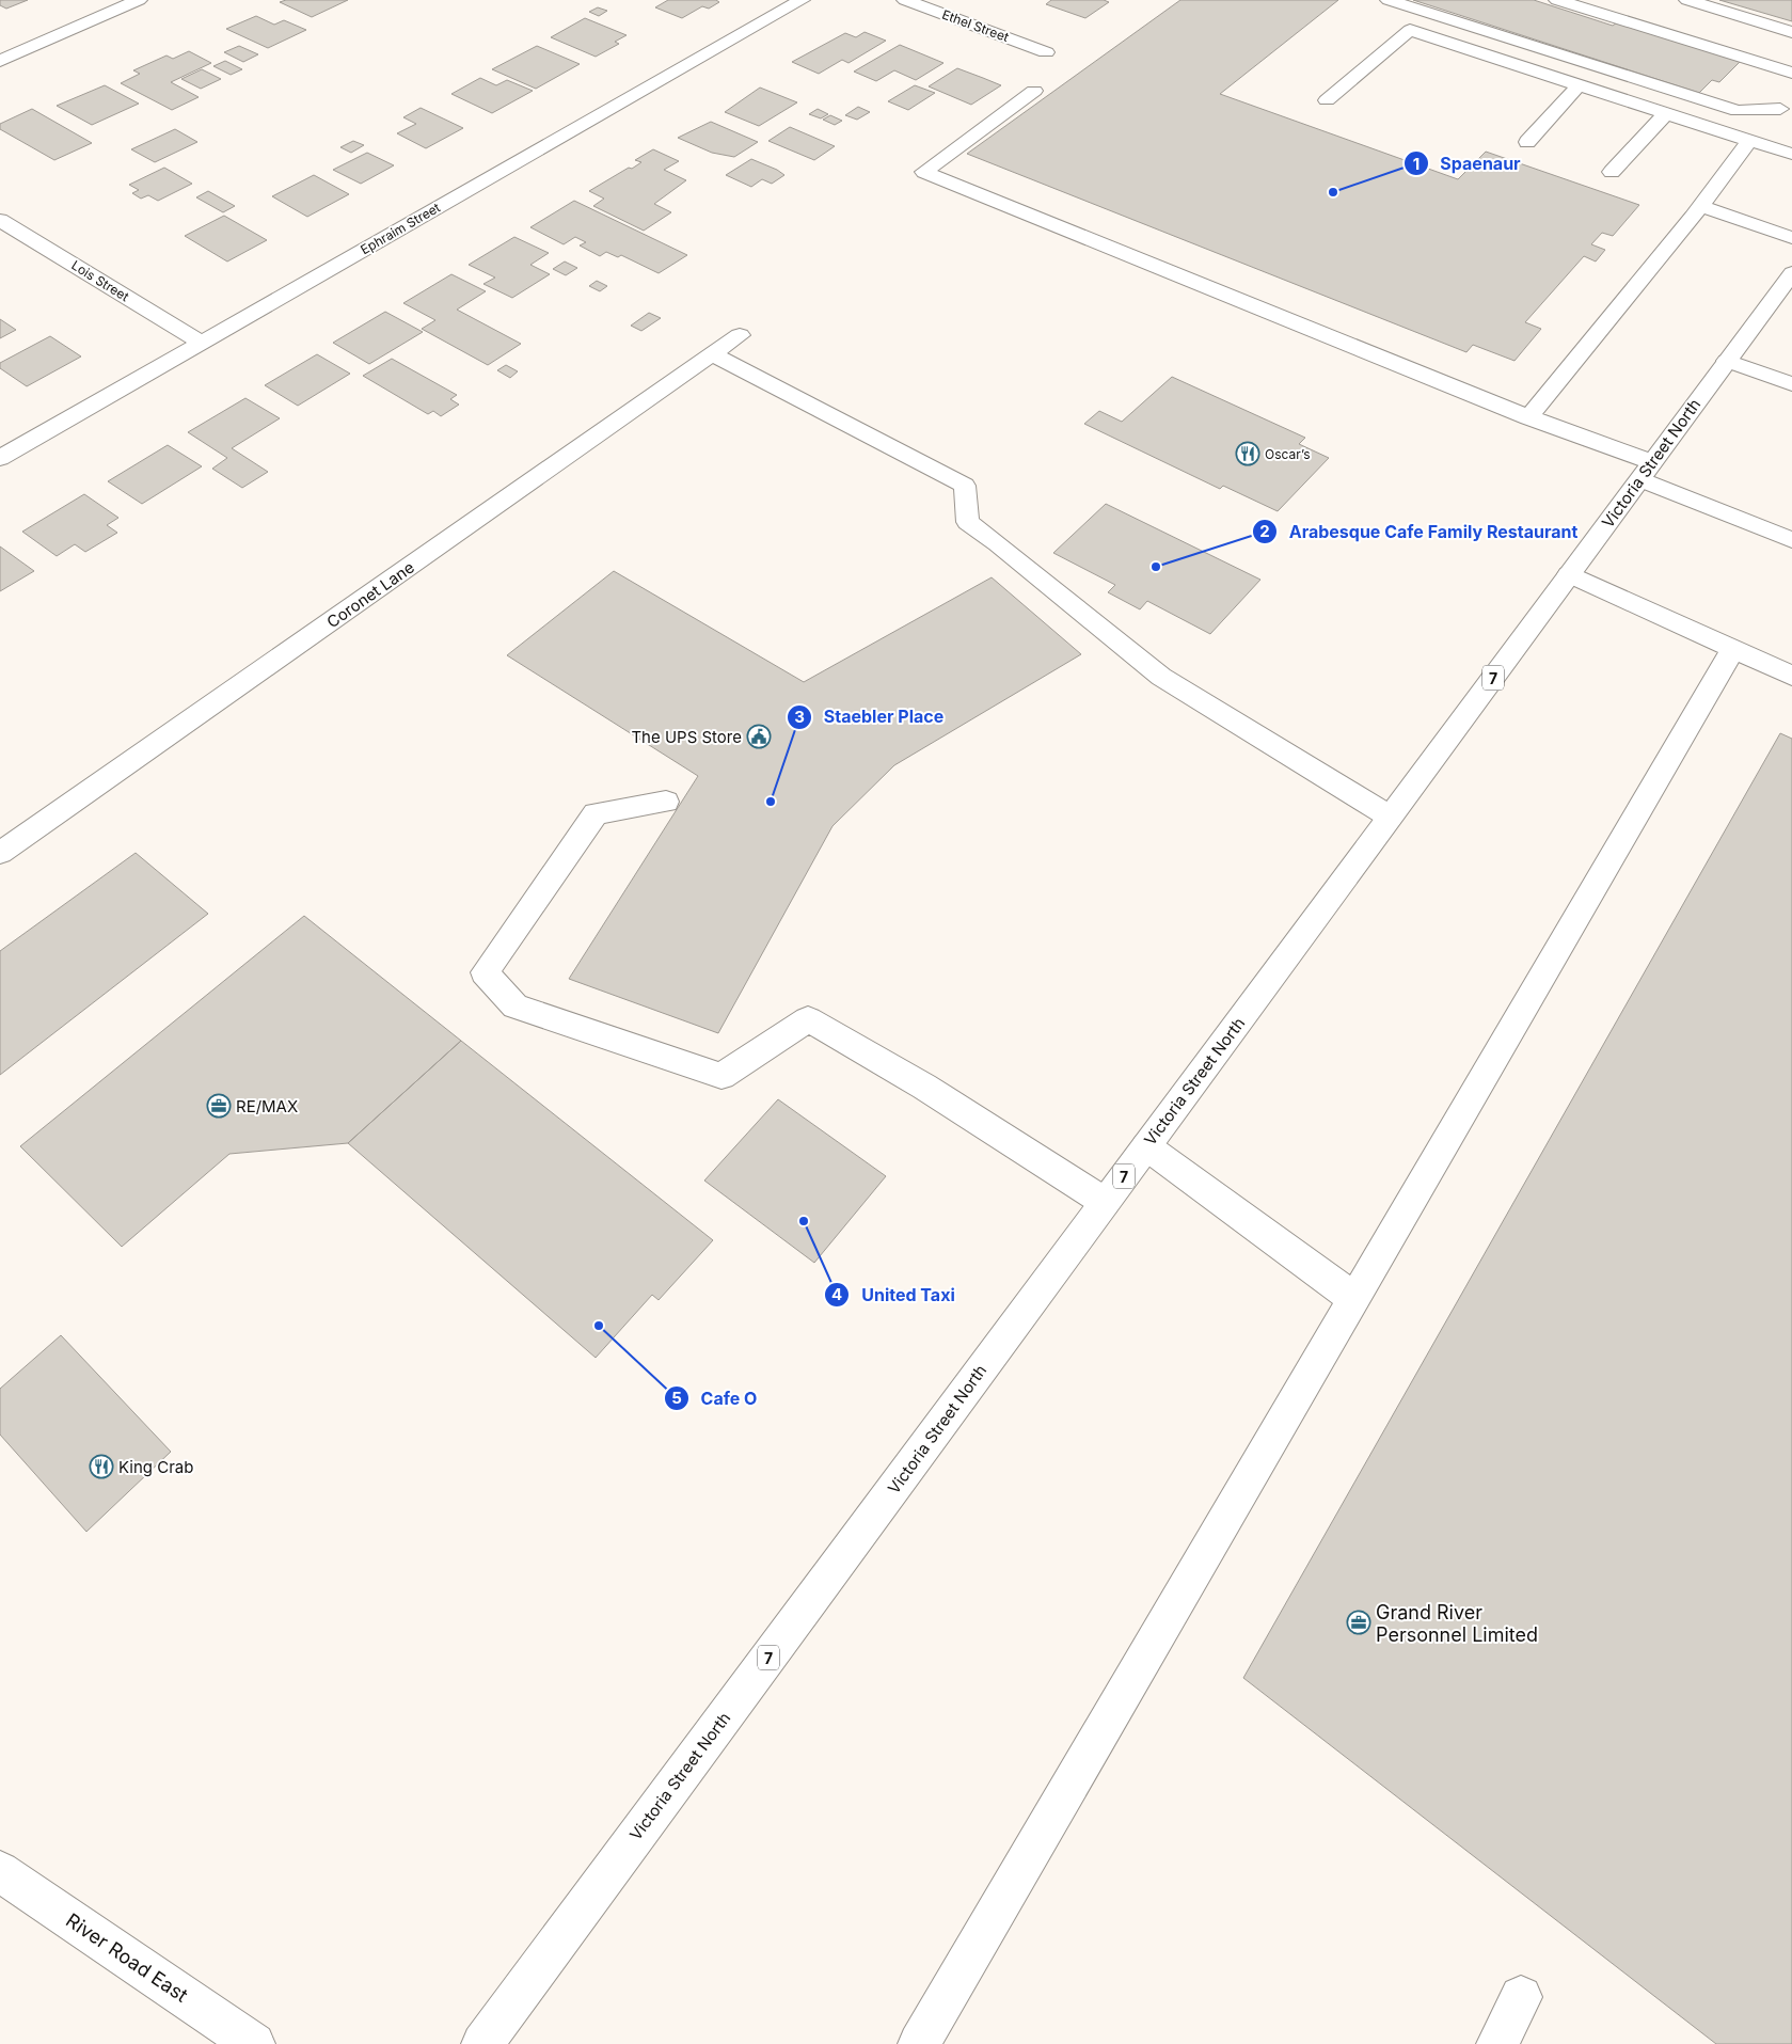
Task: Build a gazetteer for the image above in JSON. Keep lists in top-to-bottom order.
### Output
{
  "streets": {
    "main road": [
      "Ethel Street",
      "Ephraim Street",
      "Lois Street",
      "Victoria Street North",
      "Coronet Lane",
      "7",
      "River Road East"
    ]
  },
  "crossings": [
    ["Ephraim Street", "Lois Street"]
  ],
  "places": {
    "other": [
      "Spaenaur",
      "Arabesque Cafe Family Restaurant",
      "Staebler Place",
      "United Taxi",
      "Cafe O"
    ],
    "restaurant": ["Oscar’s", "King Crab"],
    "public building": ["The UPS Store"],
    "office": ["RE/MAX", "Grand River Personnel Limited"]
  }
}
